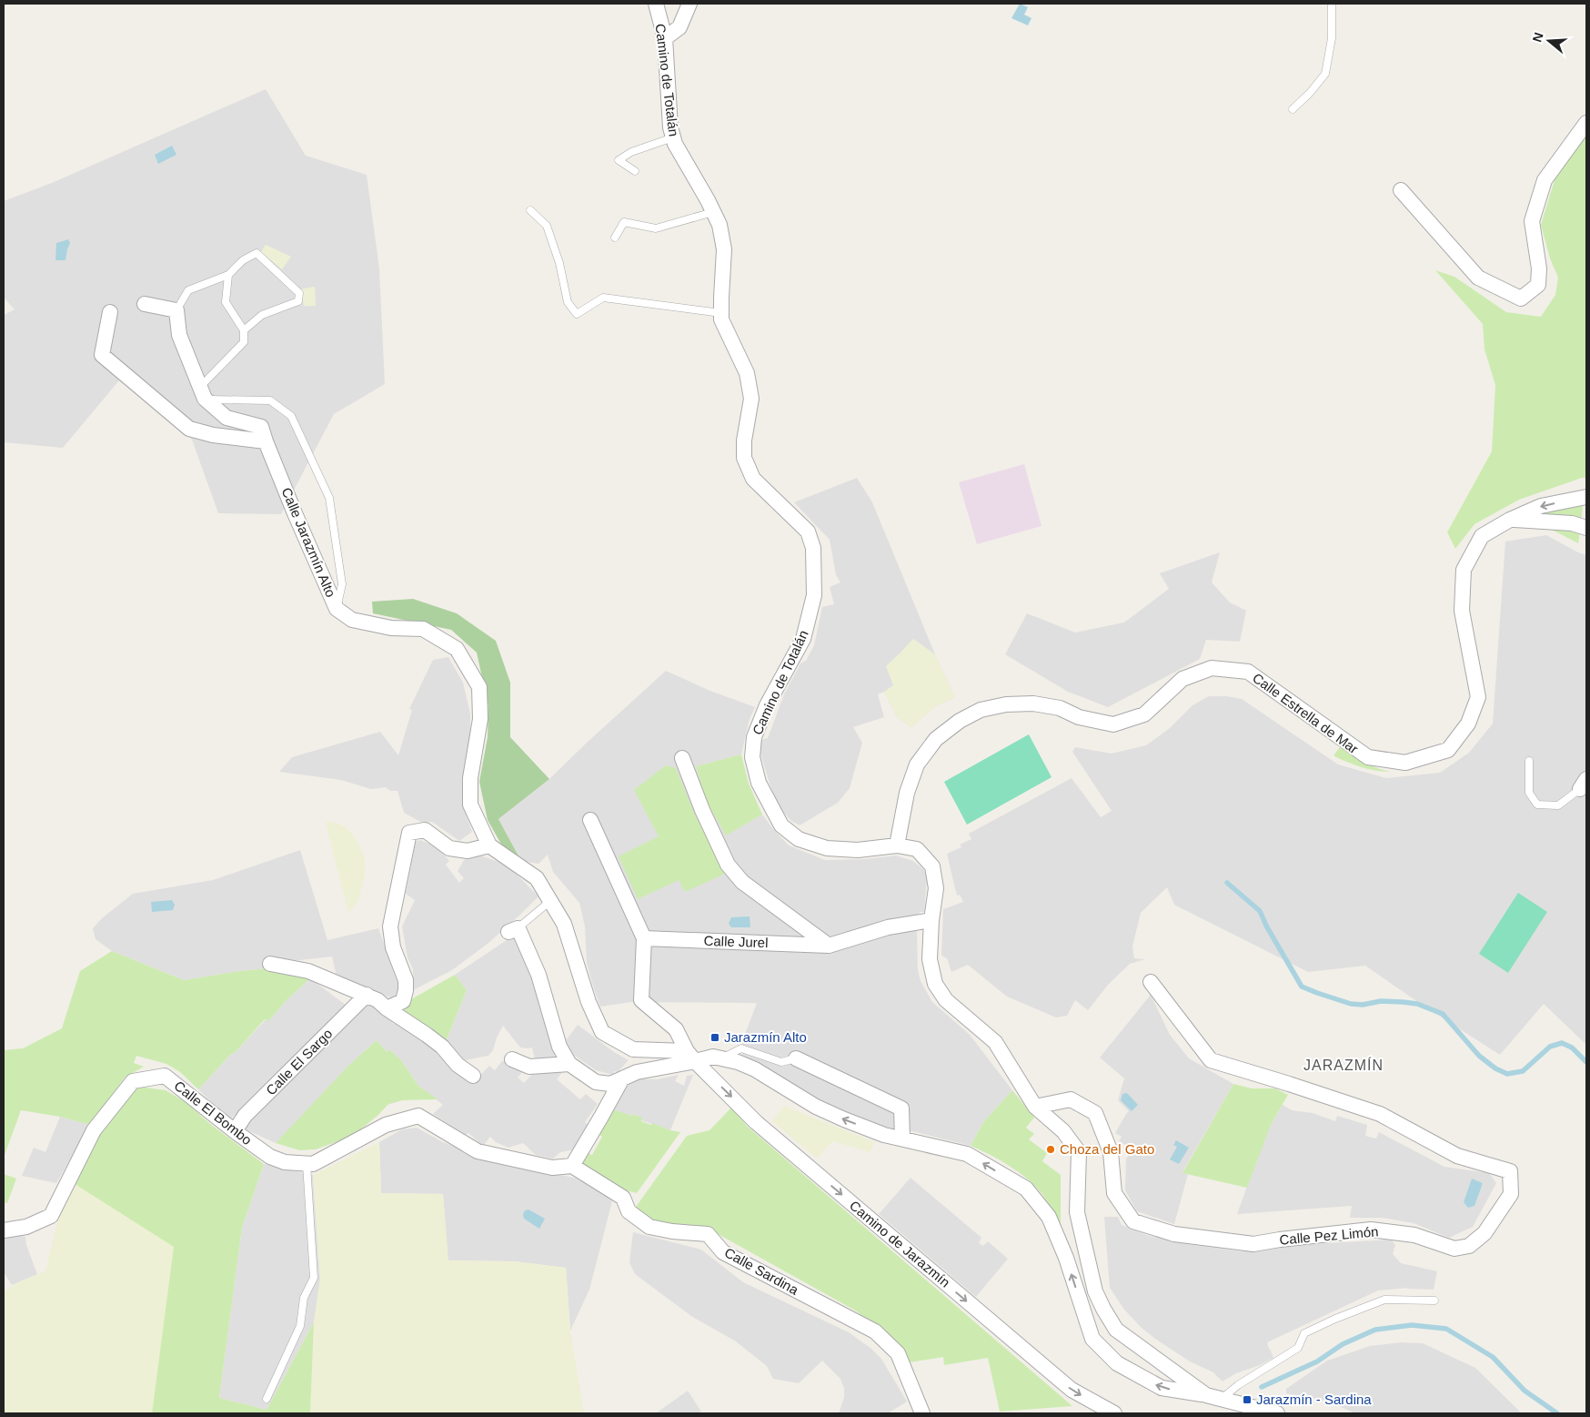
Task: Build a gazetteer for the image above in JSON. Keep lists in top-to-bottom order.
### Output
{
  "streets": {
    "street": [
      "Camino de Totalán",
      "Calle Jarazmín Alto",
      "Calle Estrella de Mar",
      "Calle Jurel",
      "Calle El Sargo",
      "Calle El Bombo",
      "Calle Pez Limón",
      "Camino de Jarazmín",
      "Calle Sardina"
    ]
  },
  "crossings": [
    ["Camino de Totalán", "Calle Estrella de Mar"],
    ["Camino de Totalán", "Calle Jurel"],
    ["Camino de Totalán", "Calle Pez Limón"],
    ["Calle El Sargo", "Calle El Bombo"],
    ["Calle El Bombo", "Calle Sardina"]
  ],
  "districts": ["JARAZMÍN"],
  "places": {
    "transit": ["Jarazmín Alto", "Jarazmín - Sardina"],
    "other": ["Choza del Gato"]
  },
  "north": "left"
}
